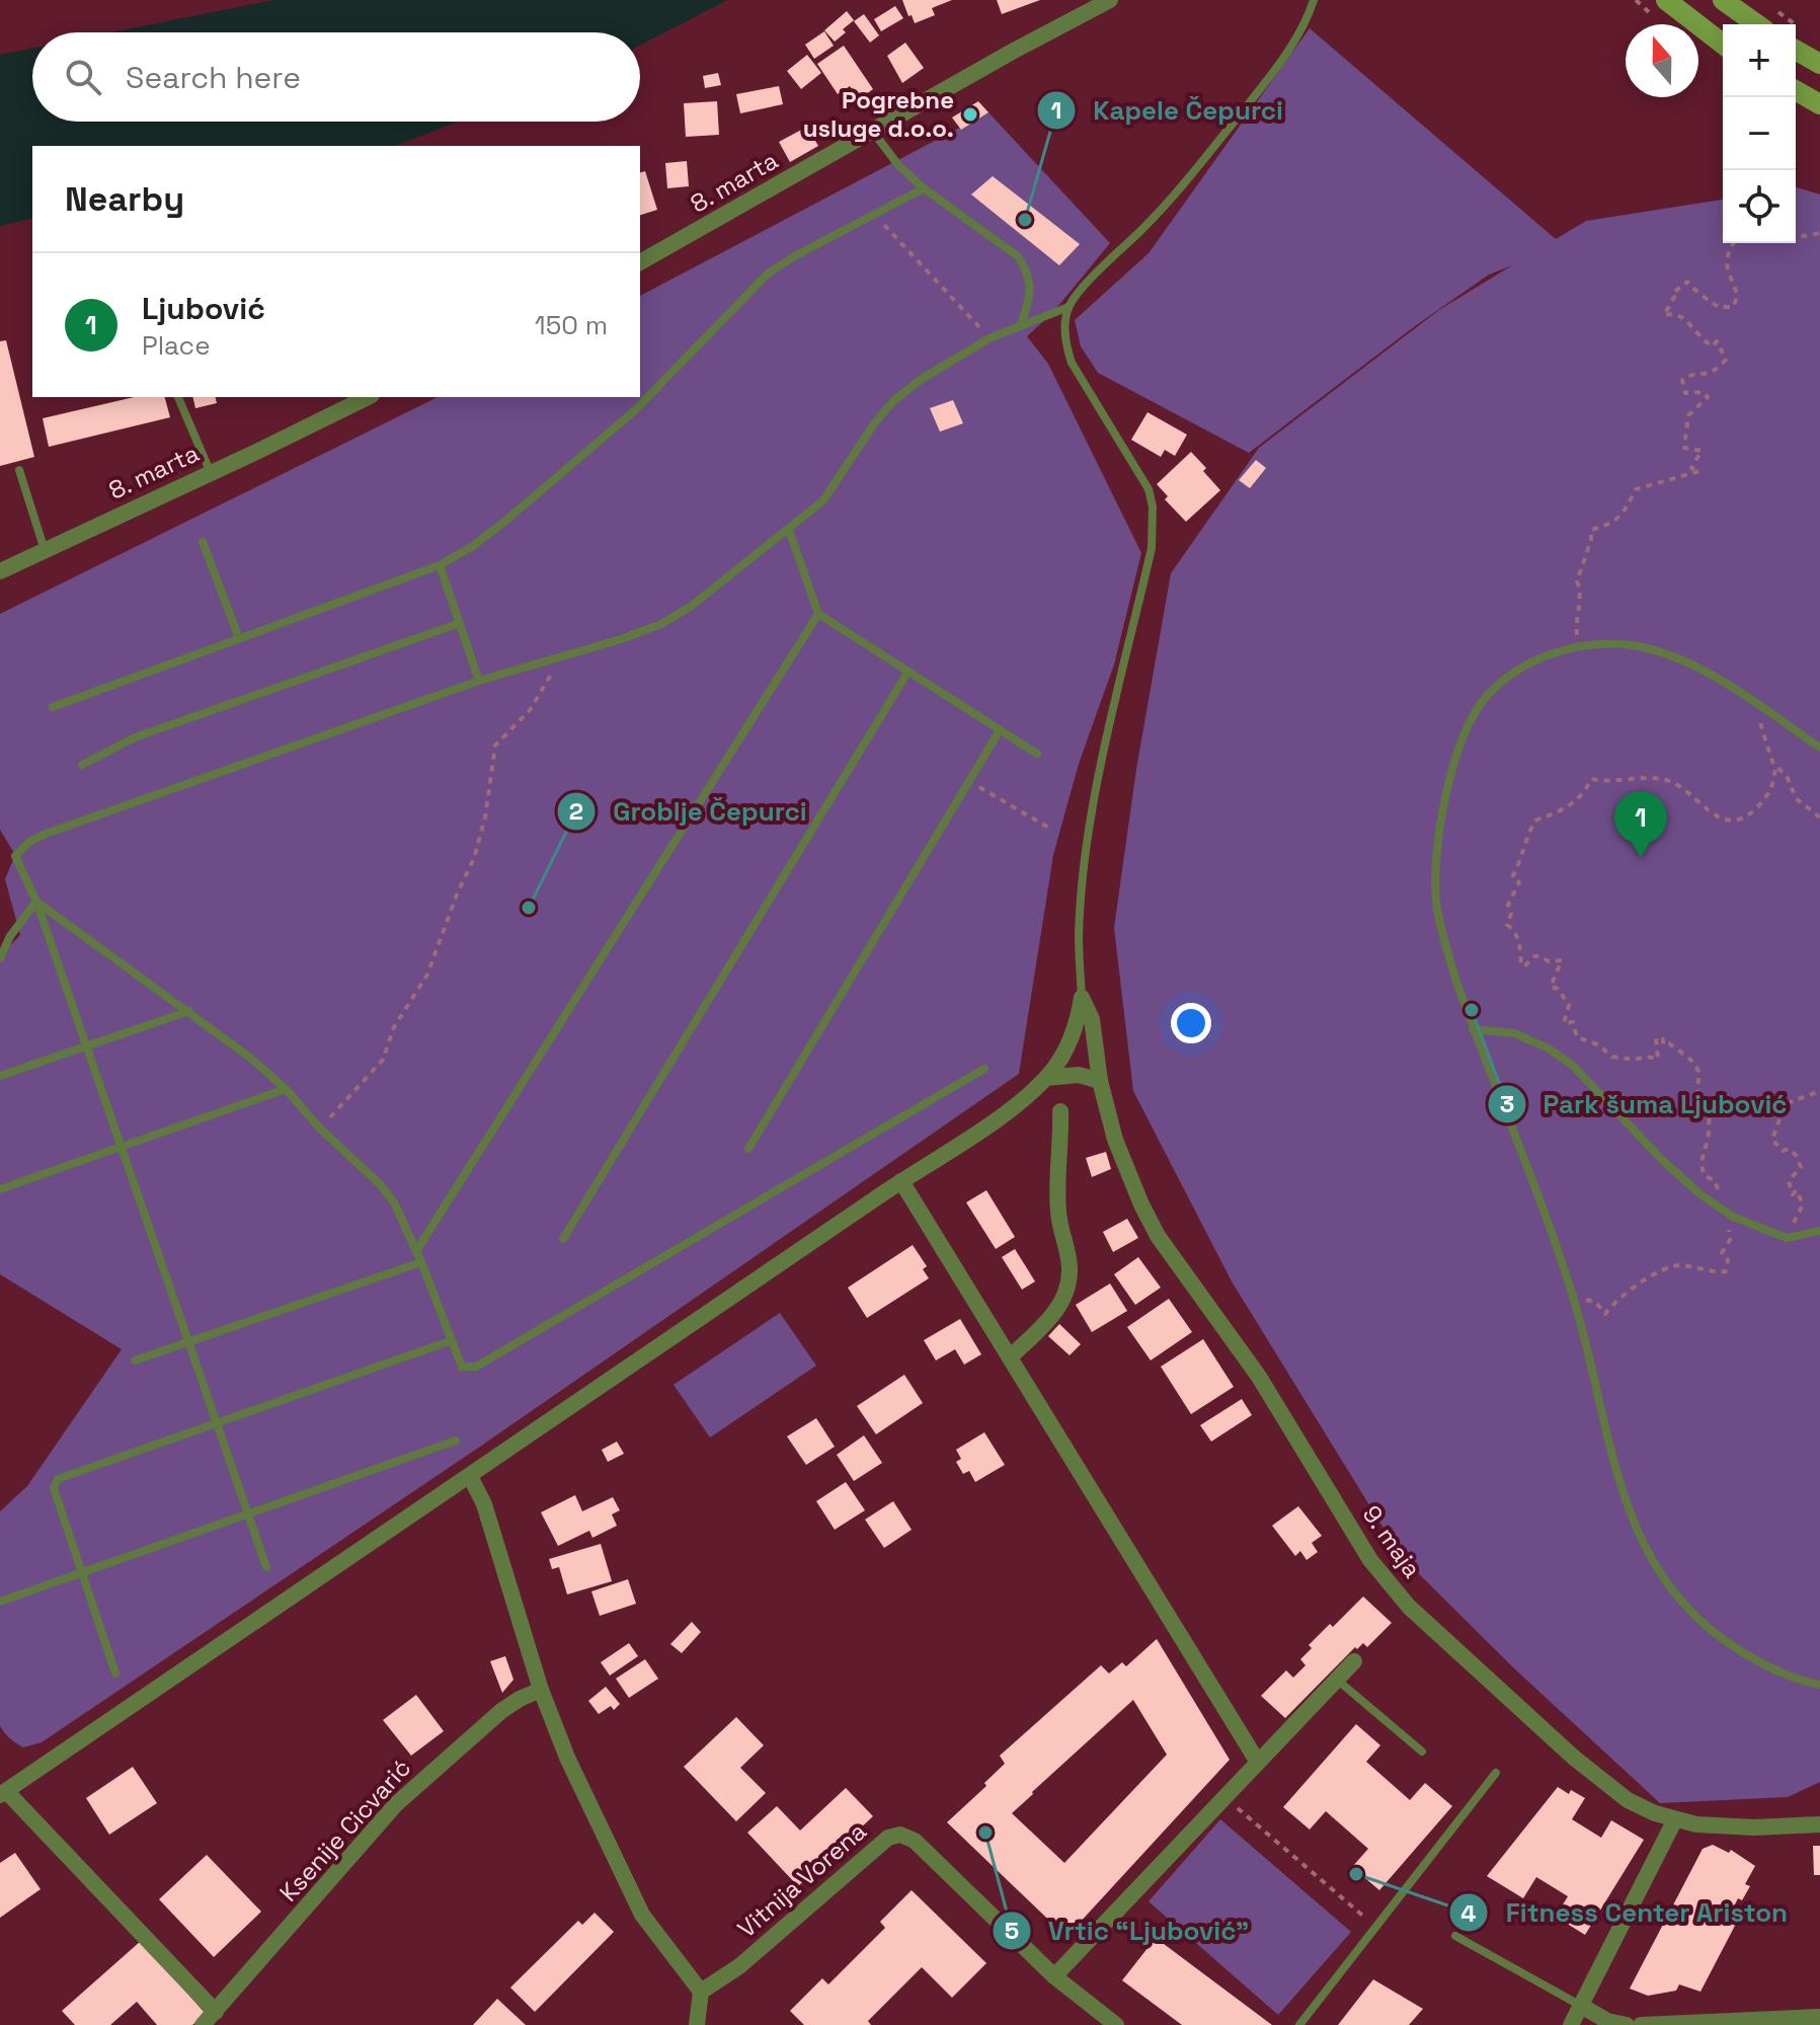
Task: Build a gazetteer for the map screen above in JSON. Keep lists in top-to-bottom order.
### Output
{
  "streets": {
    "street": [
      "8. marta",
      "9. maja",
      "Ksenije Cicvarić",
      "Vitnija Vorena"
    ]
  },
  "places": [
    "Pogrebne usluge d.o.o.",
    "Kapele Čepurci",
    "Groblje Čepurci",
    "Park šuma Ljubović",
    "Vrtic “Ljubović”",
    "Fitness Center Ariston"
  ],
  "north": "top",
  "page": {
    "map_buttons": ["+", "−"],
    "search": "Search here",
    "heading": "Nearby",
    "list": [
      {
        "mark": "1",
        "name": "Ljubović",
        "note": "Place",
        "value": "150 m"
      }
    ],
    "pins": "1"
  }
}
